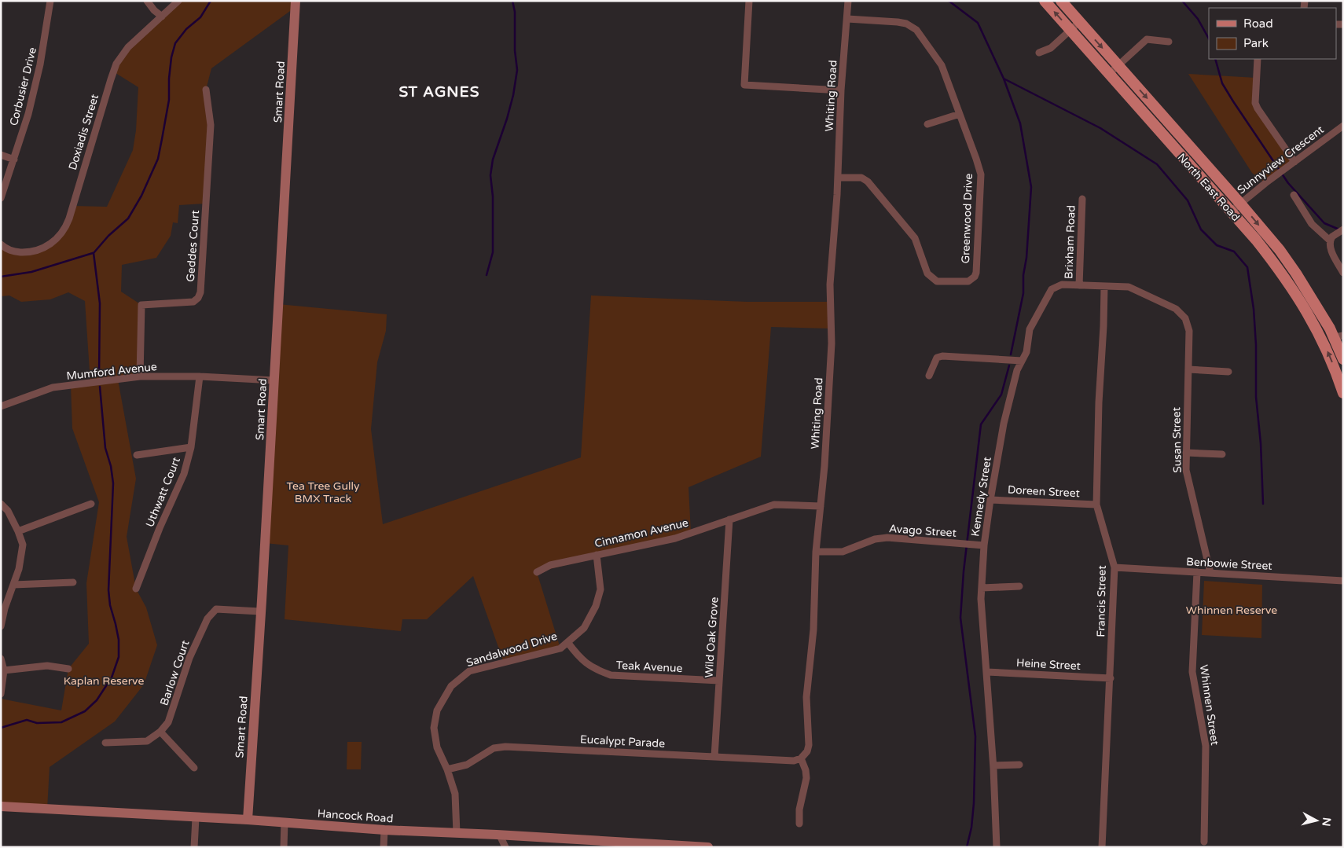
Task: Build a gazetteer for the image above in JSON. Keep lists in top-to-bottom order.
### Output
{
  "streets": {
    "main road": ["Smart Road", "North East Road", "Hancock Road"],
    "street": [
      "Corbusier Drive",
      "Whiting Road",
      "Doxiadis Street",
      "Sunnyview Crescent",
      "Greenwood Drive",
      "Brixham Road",
      "Geddes Court",
      "Mumford Avenue",
      "Susan Street",
      "Doreen Street",
      "Uthwatt Court",
      "Kennedy Street",
      "Avago Street",
      "Cinnamon Avenue",
      "Benbowie Street",
      "Francis Street",
      "Wild Oak Grove",
      "Sandalwood Drive",
      "Heine Street",
      "Teak Avenue",
      "Barlow Court",
      "Whinnen Street",
      "Eucalypt Parade"
    ]
  },
  "crossings": [
    ["Smart Road", "Mumford Avenue"],
    ["Smart Road", "Barlow Court"],
    ["Smart Road", "Hancock Road"],
    ["Whiting Road", "Greenwood Drive"],
    ["Whiting Road", "Avago Street"],
    ["Whiting Road", "Cinnamon Avenue"],
    ["Whiting Road", "Eucalypt Parade"],
    ["Sunnyview Crescent", "North East Road"],
    ["Brixham Road", "Kennedy Street"],
    ["Geddes Court", "Mumford Avenue"],
    ["Mumford Avenue", "Uthwatt Court"],
    ["Susan Street", "Kennedy Street"],
    ["Susan Street", "Benbowie Street"],
    ["Doreen Street", "Kennedy Street"],
    ["Doreen Street", "Francis Street"],
    ["Kennedy Street", "Avago Street"],
    ["Kennedy Street", "Francis Street"],
    ["Kennedy Street", "Heine Street"],
    ["Cinnamon Avenue", "Wild Oak Grove"],
    ["Cinnamon Avenue", "Sandalwood Drive"],
    ["Benbowie Street", "Francis Street"],
    ["Benbowie Street", "Whinnen Street"],
    ["Francis Street", "Heine Street"],
    ["Wild Oak Grove", "Teak Avenue"],
    ["Wild Oak Grove", "Eucalypt Parade"],
    ["Sandalwood Drive", "Teak Avenue"],
    ["Sandalwood Drive", "Eucalypt Parade"],
    ["Sandalwood Drive", "Hancock Road"]
  ],
  "districts": ["ST AGNES"],
  "parks": ["Tea Tree Gully BMX Track", "Whinnen Reserve", "Kaplan Reserve"],
  "legend": ["Road", "Park"],
  "north": "right"
}
